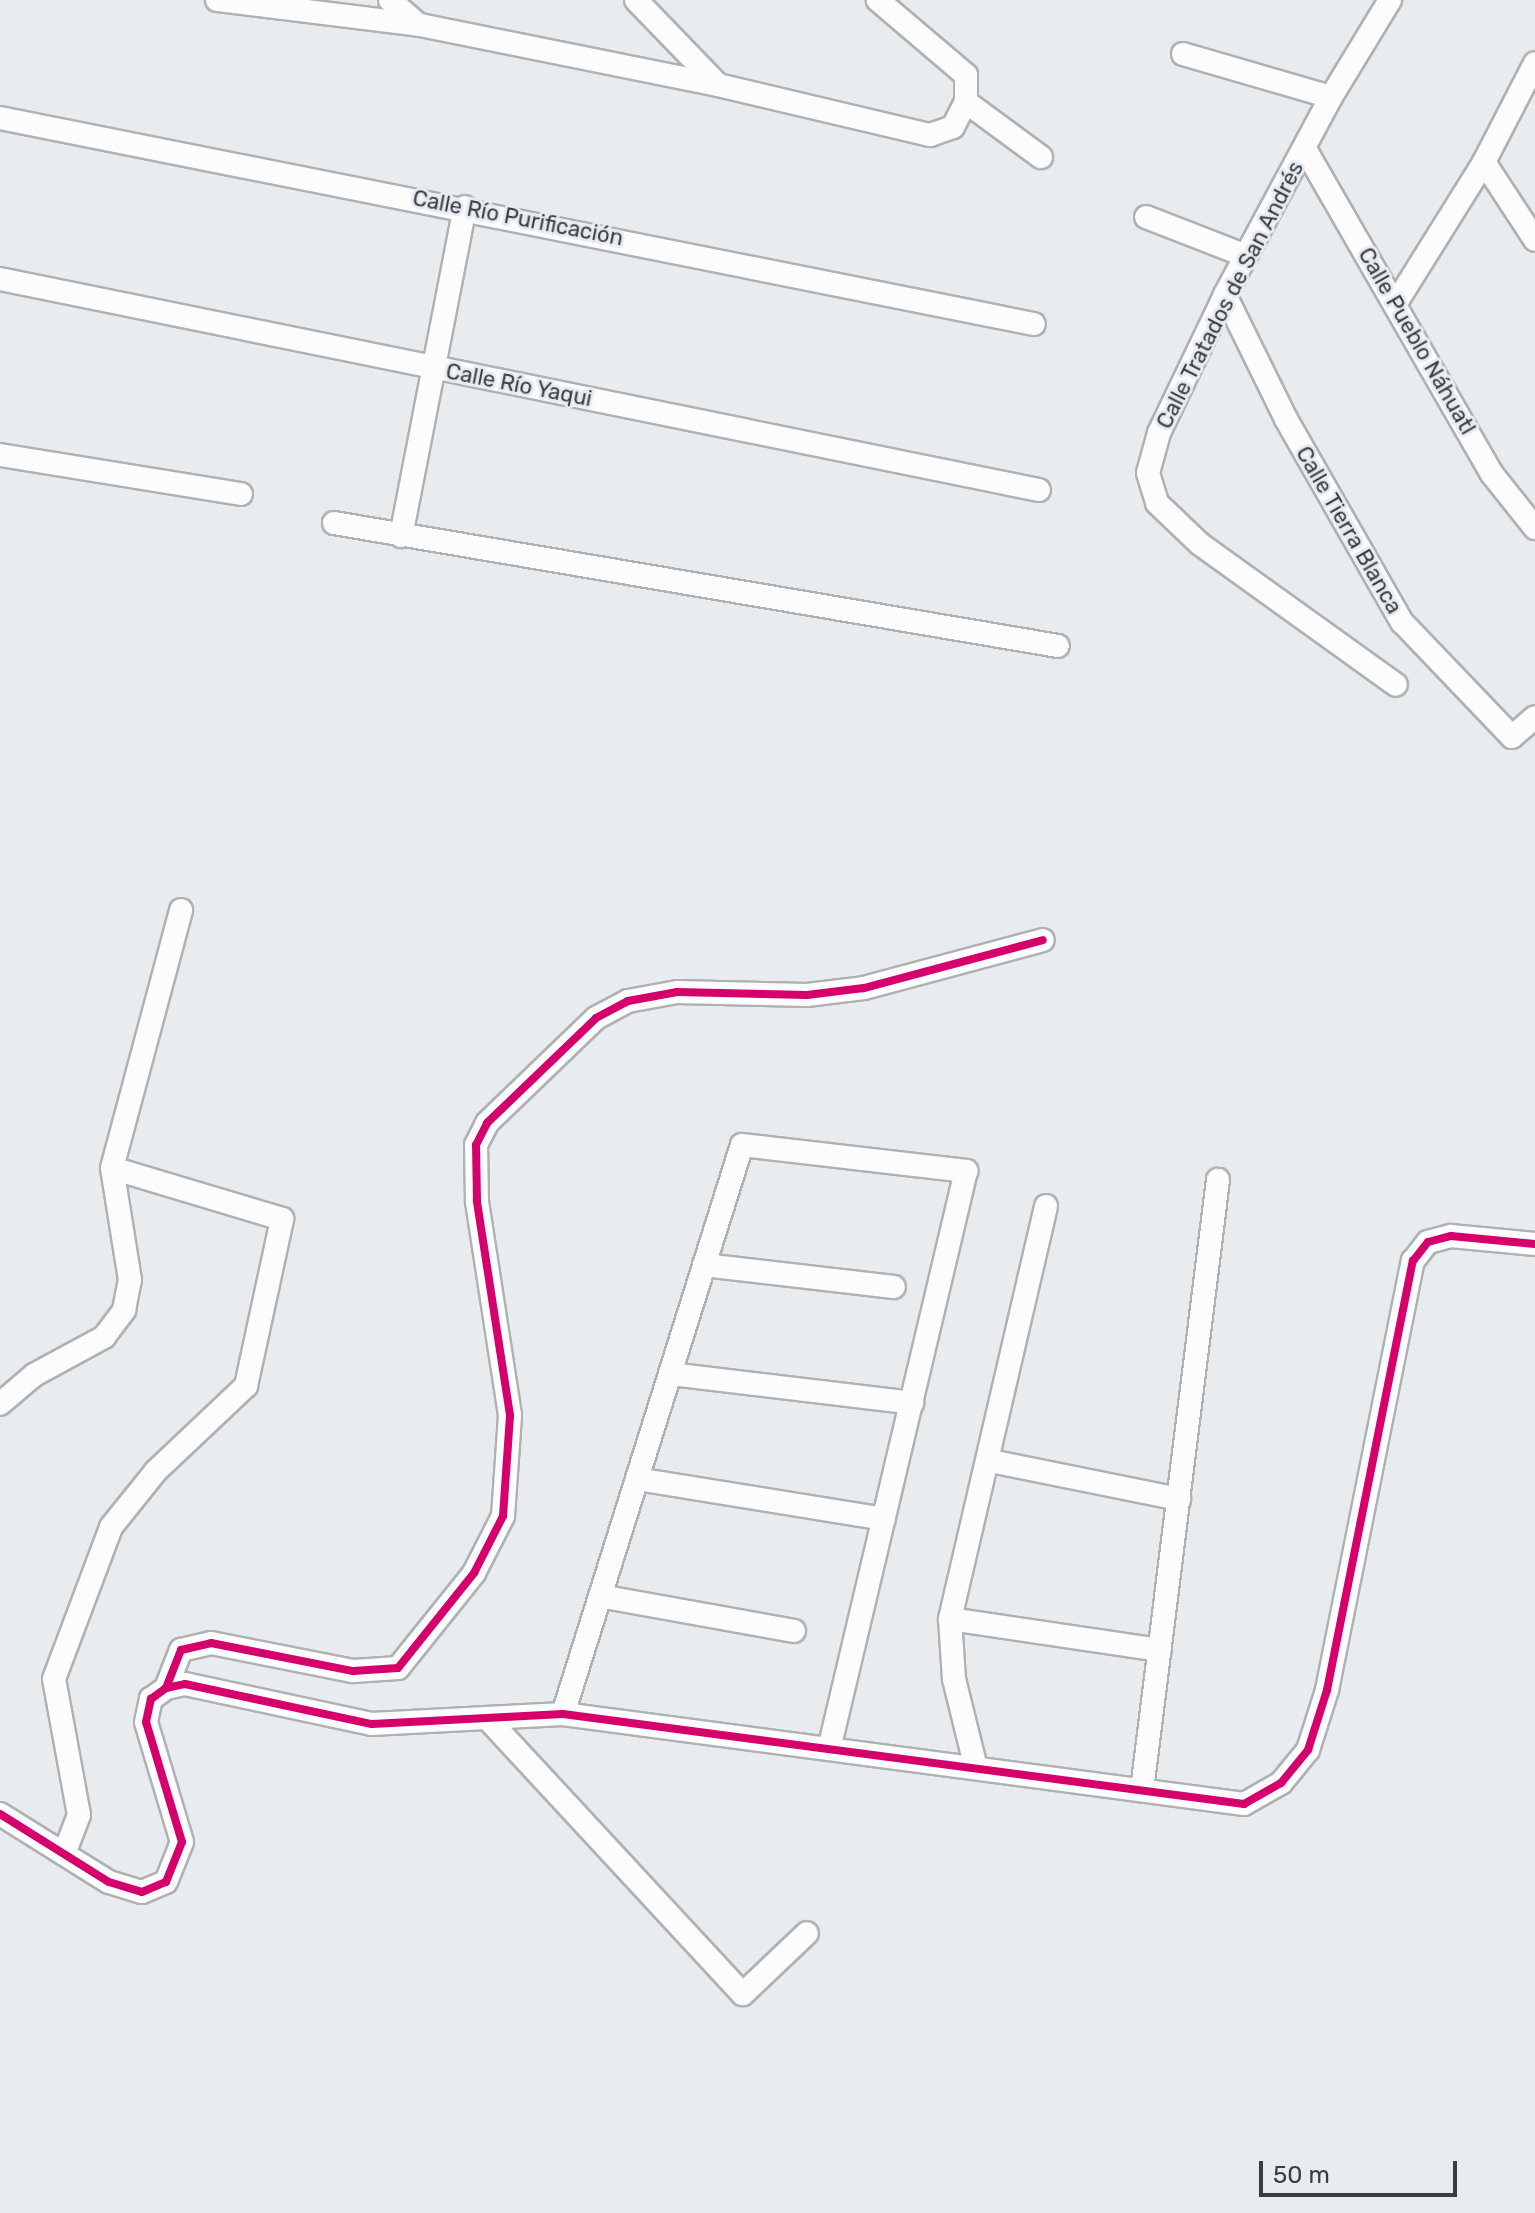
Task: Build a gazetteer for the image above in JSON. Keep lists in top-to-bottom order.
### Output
{
  "streets": {
    "street": [
      "Calle Río Purificación",
      "Calle Tratados de San Andrés",
      "Calle Pueblo Náhuatl",
      "Calle Río Yaqui",
      "Calle Tierra Blanca"
    ]
  },
  "crossings": [
    ["Calle Tratados de San Andrés", "Calle Pueblo Náhuatl"],
    ["Calle Tratados de San Andrés", "Calle Tierra Blanca"]
  ],
  "scale_bar": "50 m"
}
